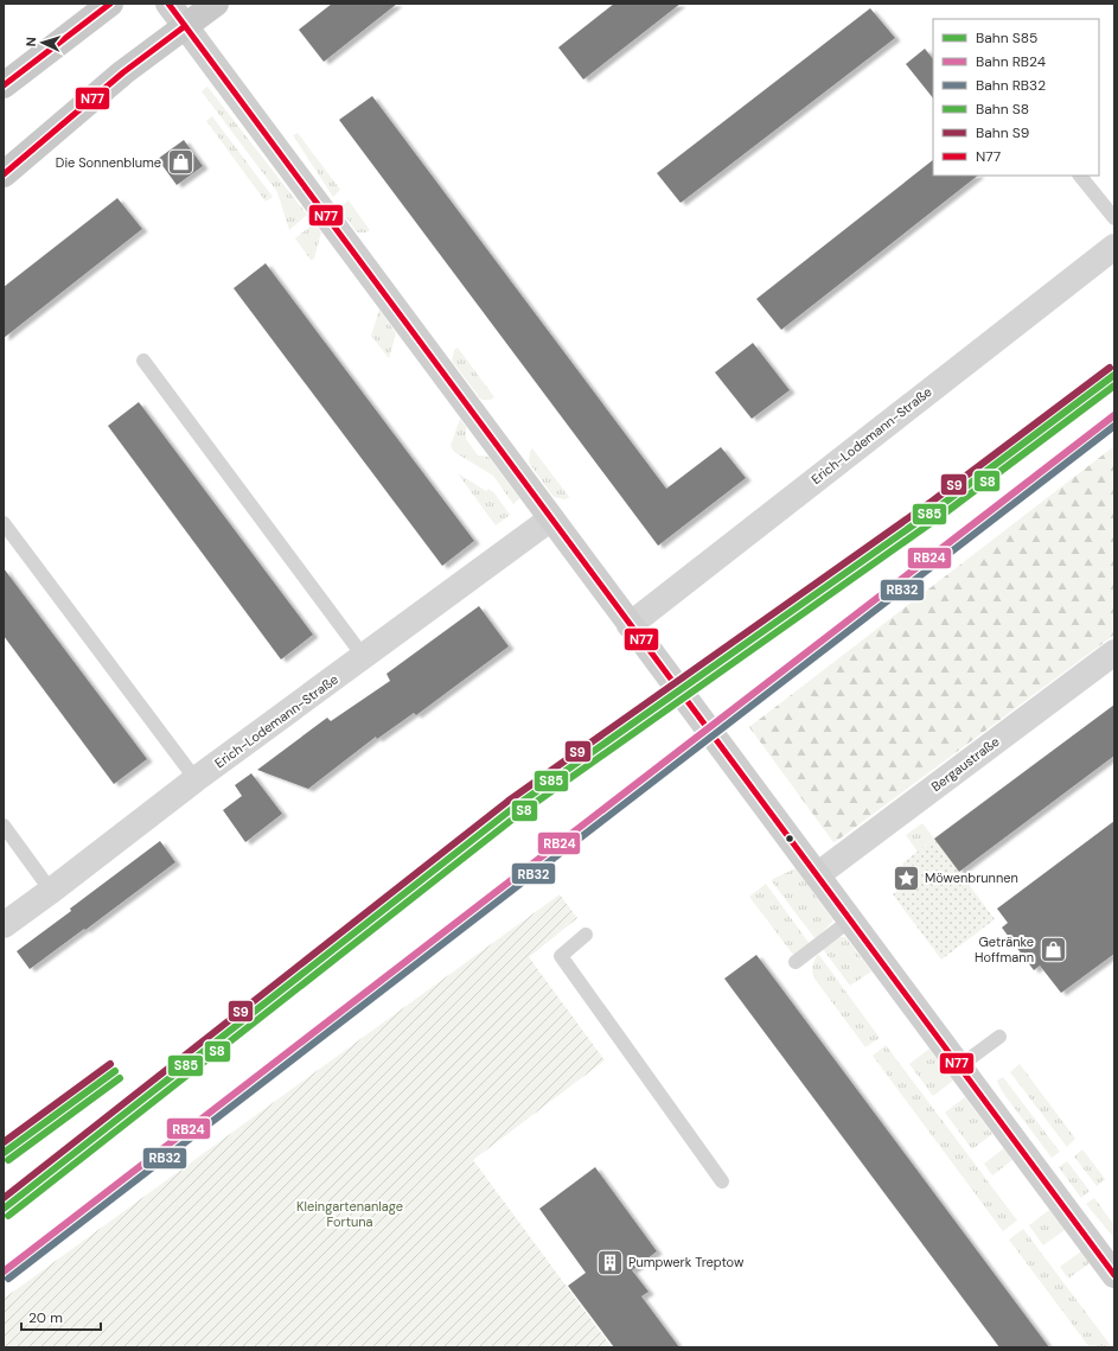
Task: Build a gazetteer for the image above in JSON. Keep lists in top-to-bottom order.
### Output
{
  "streets": {
    "street": ["Erich-Lodemann-Straße", "Bergaustraße"]
  },
  "parks": ["Kleingartenanlage Fortuna"],
  "places": {
    "shop": ["Die Sonnenblume", "Getränke Hoffmann"],
    "place": ["Möwenbrunnen"],
    "building": ["Pumpwerk Treptow"]
  },
  "lines": [
    "transit line N77",
    "rail line S9",
    "rail line S85",
    "rail line S8",
    "rail line RB24",
    "rail line RB32"
  ],
  "legend": [
    "Bahn S85",
    "Bahn RB24",
    "Bahn RB32",
    "Bahn S8",
    "Bahn S9",
    "N77"
  ],
  "scale_bar": "20 m",
  "north": "left"
}
